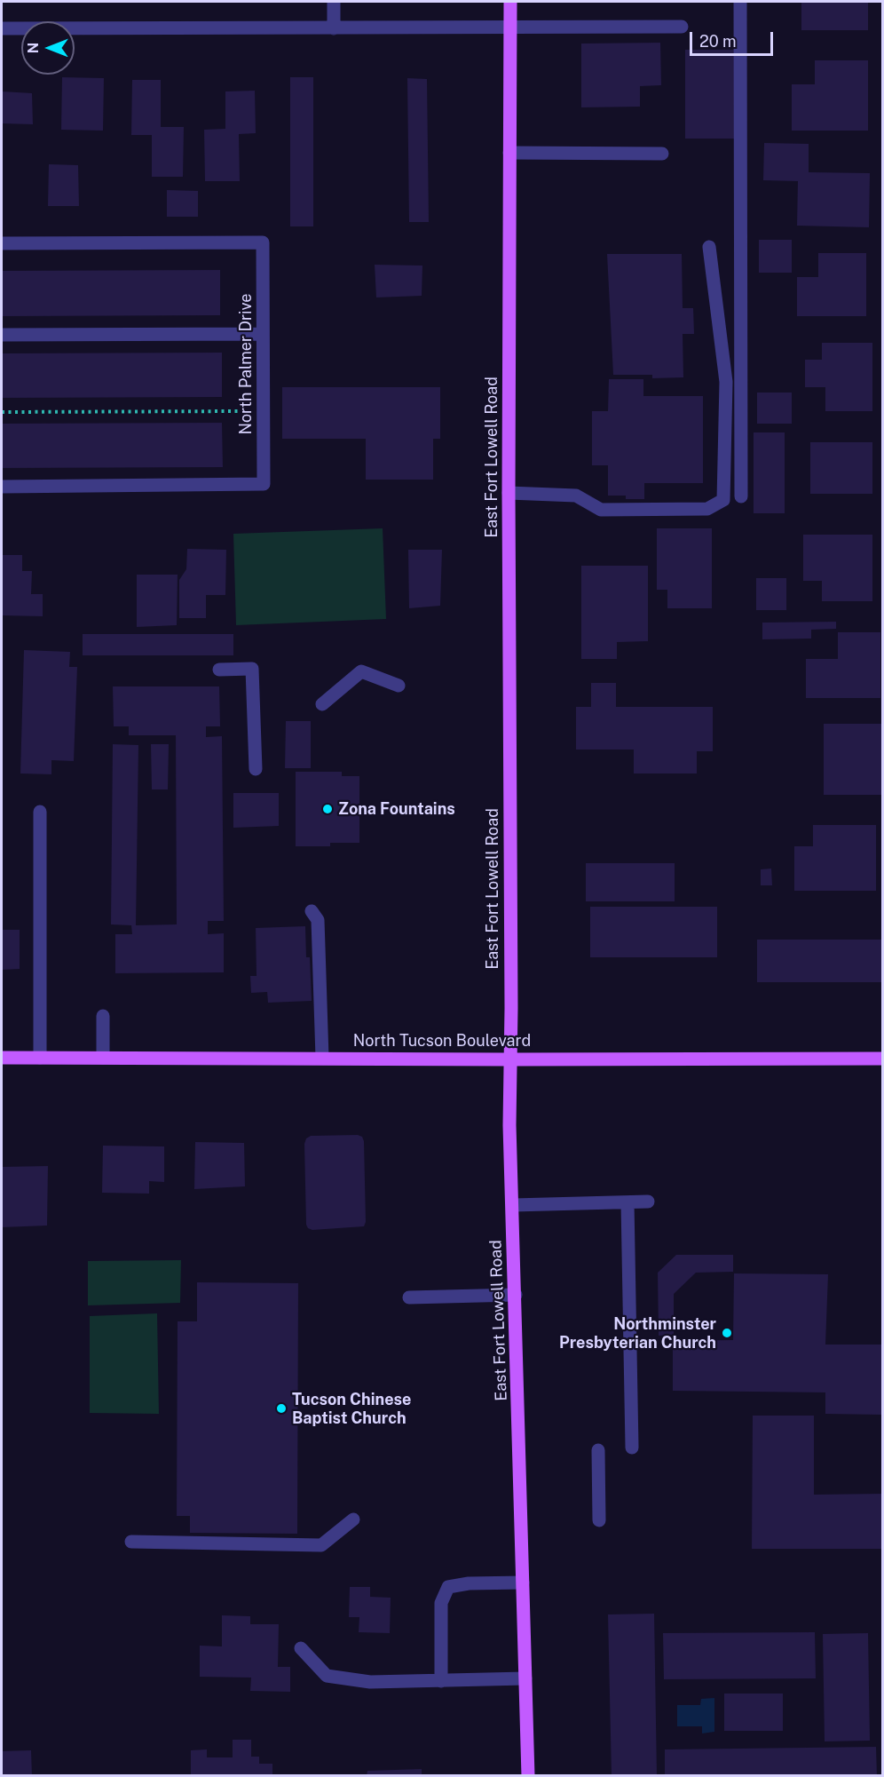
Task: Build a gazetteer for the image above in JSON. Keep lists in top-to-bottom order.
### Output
{
  "streets": {
    "main road": ["East Fort Lowell Road", "North Tucson Boulevard"],
    "street": ["North Palmer Drive"]
  },
  "crossings": [
    ["East Fort Lowell Road", "North Tucson Boulevard"]
  ],
  "places": ["Zona Fountains", "Northminster Presbyterian Church", "Tucson Chinese Baptist Church"],
  "scale_bar": "20 m",
  "north": "left"
}
